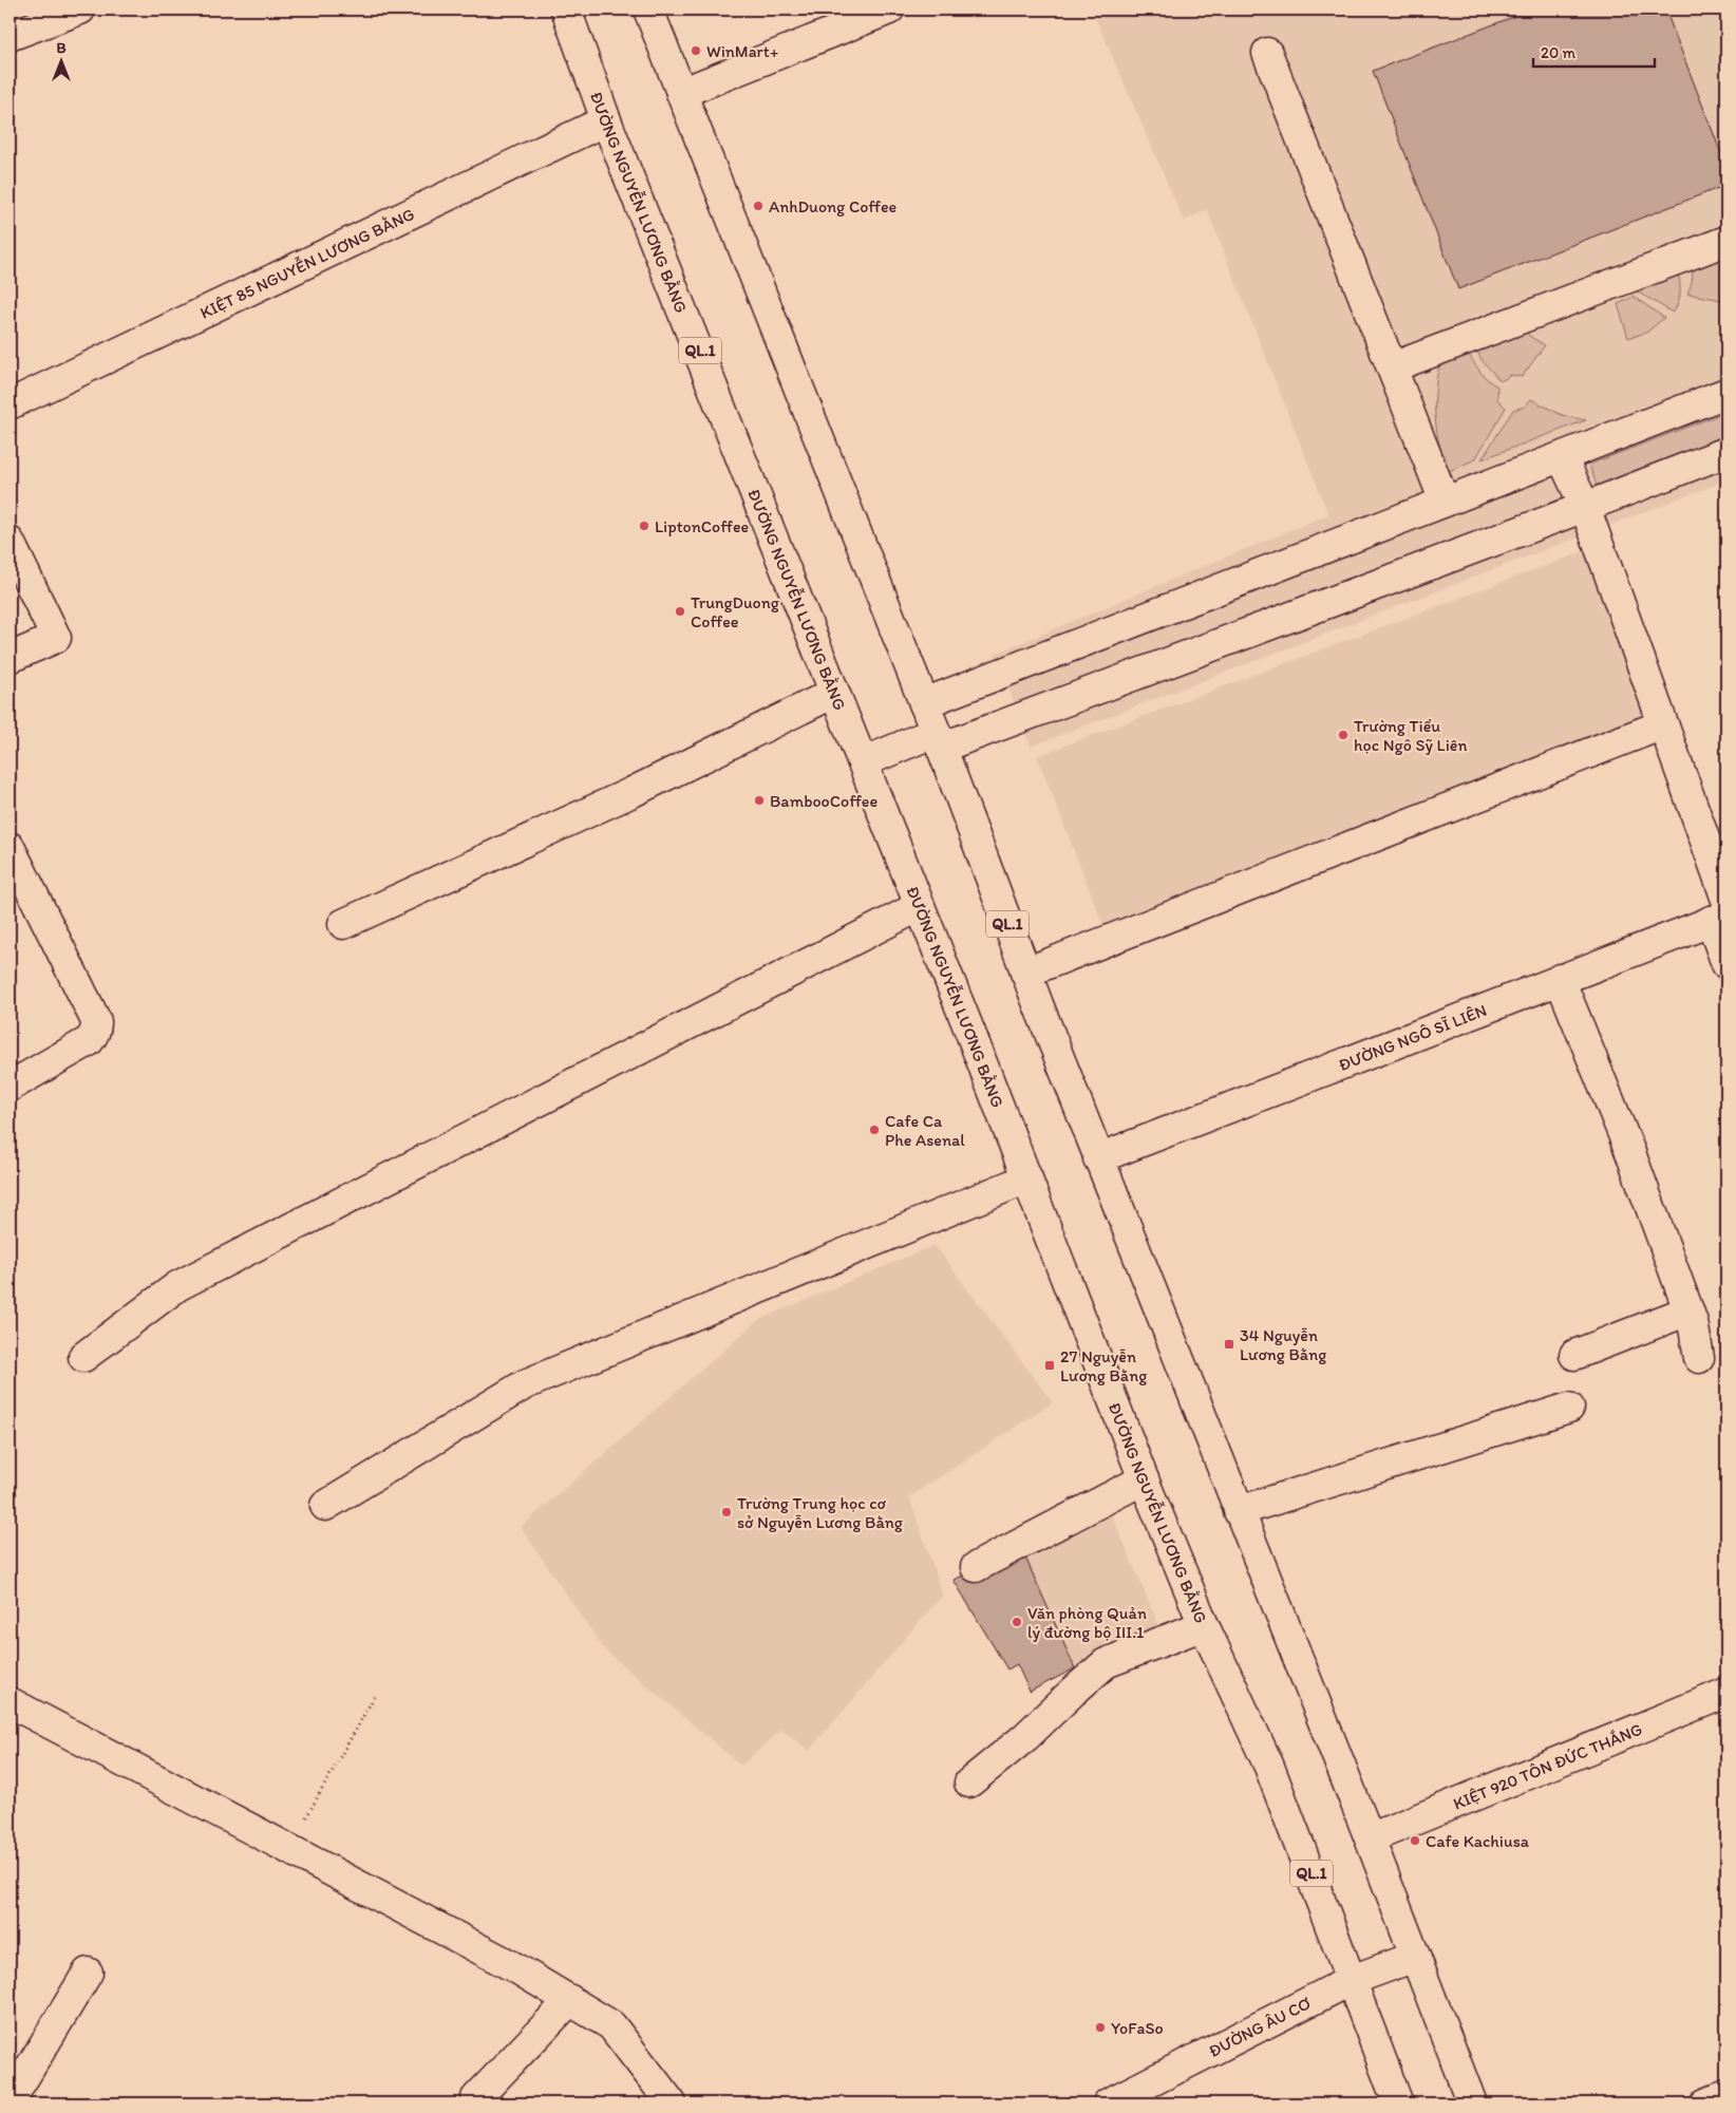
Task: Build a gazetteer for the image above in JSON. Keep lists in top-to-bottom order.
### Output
{
  "streets": {
    "main road": [
      "ĐƯỜNG NGUYỄN LƯƠNG BẰNG",
      "KIỆT 85 NGUYỄN LƯƠNG BẰNG",
      "QL.1",
      "ĐƯỜNG NGÔ SĨ LIÊN",
      "KIỆT 920 TÔN ĐỨC THẮNG",
      "ĐƯỜNG ÂU CƠ"
    ]
  },
  "crossings": [
    ["ĐƯỜNG NGUYỄN LƯƠNG BẰNG", "KIỆT 85 NGUYỄN LƯƠNG BẰNG"],
    ["ĐƯỜNG NGUYỄN LƯƠNG BẰNG", "QL.1"],
    ["ĐƯỜNG NGUYỄN LƯƠNG BẰNG", "ĐƯỜNG ÂU CƠ"],
    ["QL.1", "ĐƯỜNG NGÔ SĨ LIÊN"],
    ["QL.1", "KIỆT 920 TÔN ĐỨC THẮNG"],
    ["QL.1", "ĐƯỜNG ÂU CƠ"]
  ],
  "places": {
    "other": [
      "WinMart+",
      "AnhDuong Coffee",
      "LiptonCoffee",
      "TrungDuong Coffee",
      "Trường Tiểu học Ngô Sỹ Liên",
      "BambooCoffee",
      "Cafe Ca Phe Asenal",
      "Trường Trung học cơ sở Nguyễn Lương Bằng",
      "Văn phòng Quản lý đường bộ III.1",
      "Cafe Kachiusa",
      "YoFaSo"
    ],
    "transit": ["34 Nguyễn Lương Bằng", "27 Nguyễn Lương Bằng"]
  },
  "scale_bar": "20 m",
  "north": "top"
}
